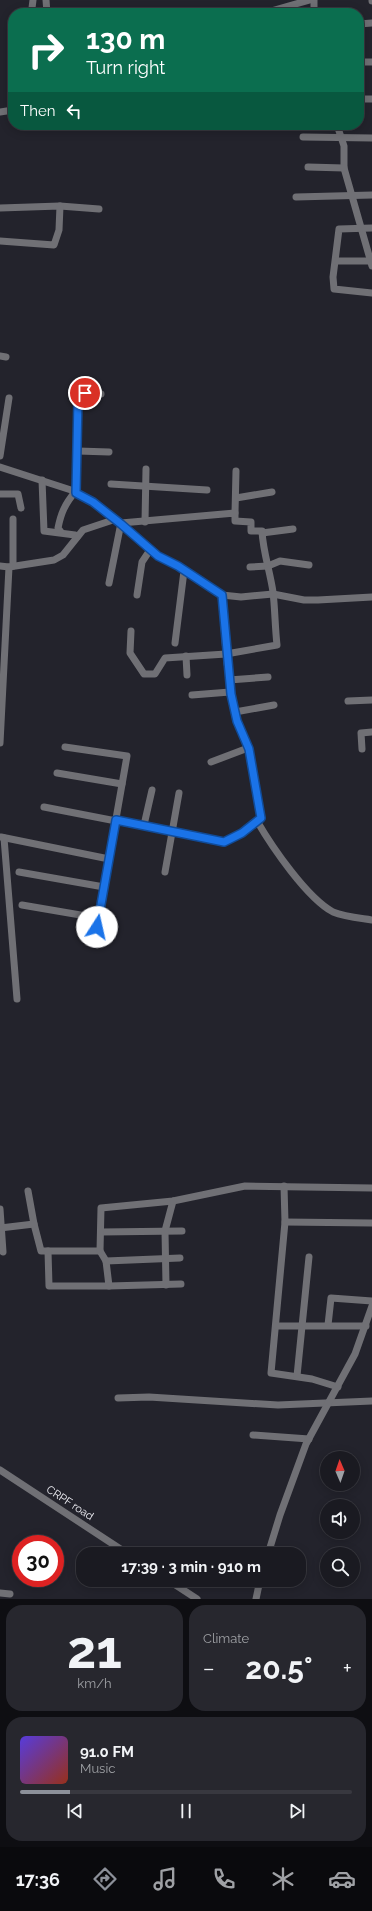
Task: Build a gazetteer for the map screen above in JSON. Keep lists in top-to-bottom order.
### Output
{
  "streets": {
    "street": ["CRPF road"]
  },
  "north": "top",
  "page": {
    "turn": ["130 m", "Turn right"],
    "then": "Then",
    "limit": "30",
    "trip": "17:39 · 3 min · 910 m",
    "tile": [
      ["21", "km/h"],
      "Climate"
    ],
    "heat": ["−", "20.5°", "+"],
    "song": ["91.0 FM", "Music"],
    "tabs": "17:36"
  }
}
